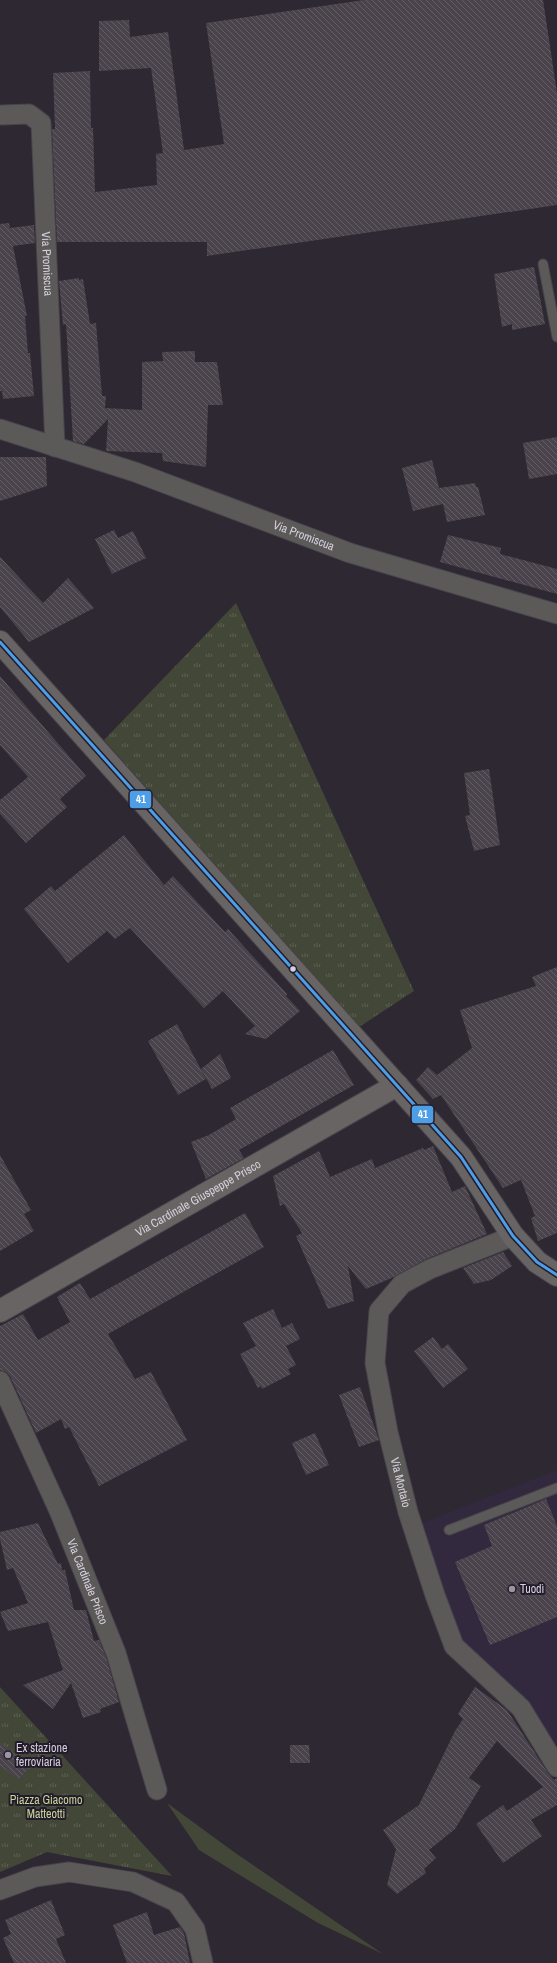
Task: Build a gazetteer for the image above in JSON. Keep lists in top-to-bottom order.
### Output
{
  "streets": {
    "street": [
      "Via Promiscua",
      "Via Cardinale Giuspeppe Prisco",
      "Via Mortaio",
      "Via Cardinale Prisco"
    ]
  },
  "parks": ["Piazza Giacomo Matteotti"],
  "places": ["Tuodì", "Ex stazione ferroviaria"],
  "lines": ["transit line 41"]
}
